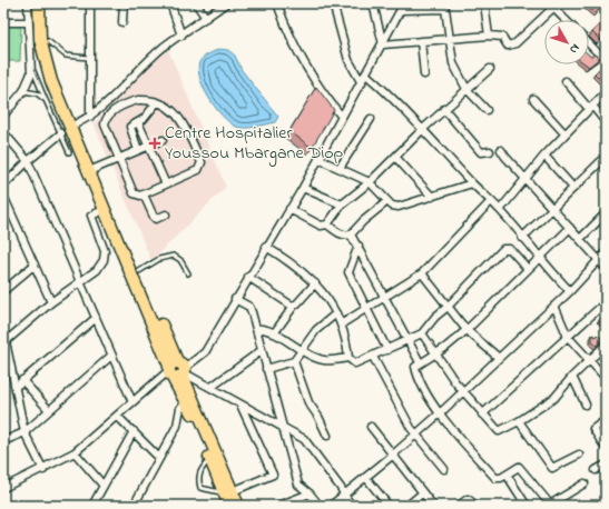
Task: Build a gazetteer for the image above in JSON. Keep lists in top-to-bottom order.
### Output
{
  "places": {
    "health": ["Centre Hospitalier Youssou Mbargane Diop"]
  },
  "north": "bottom right"
}
